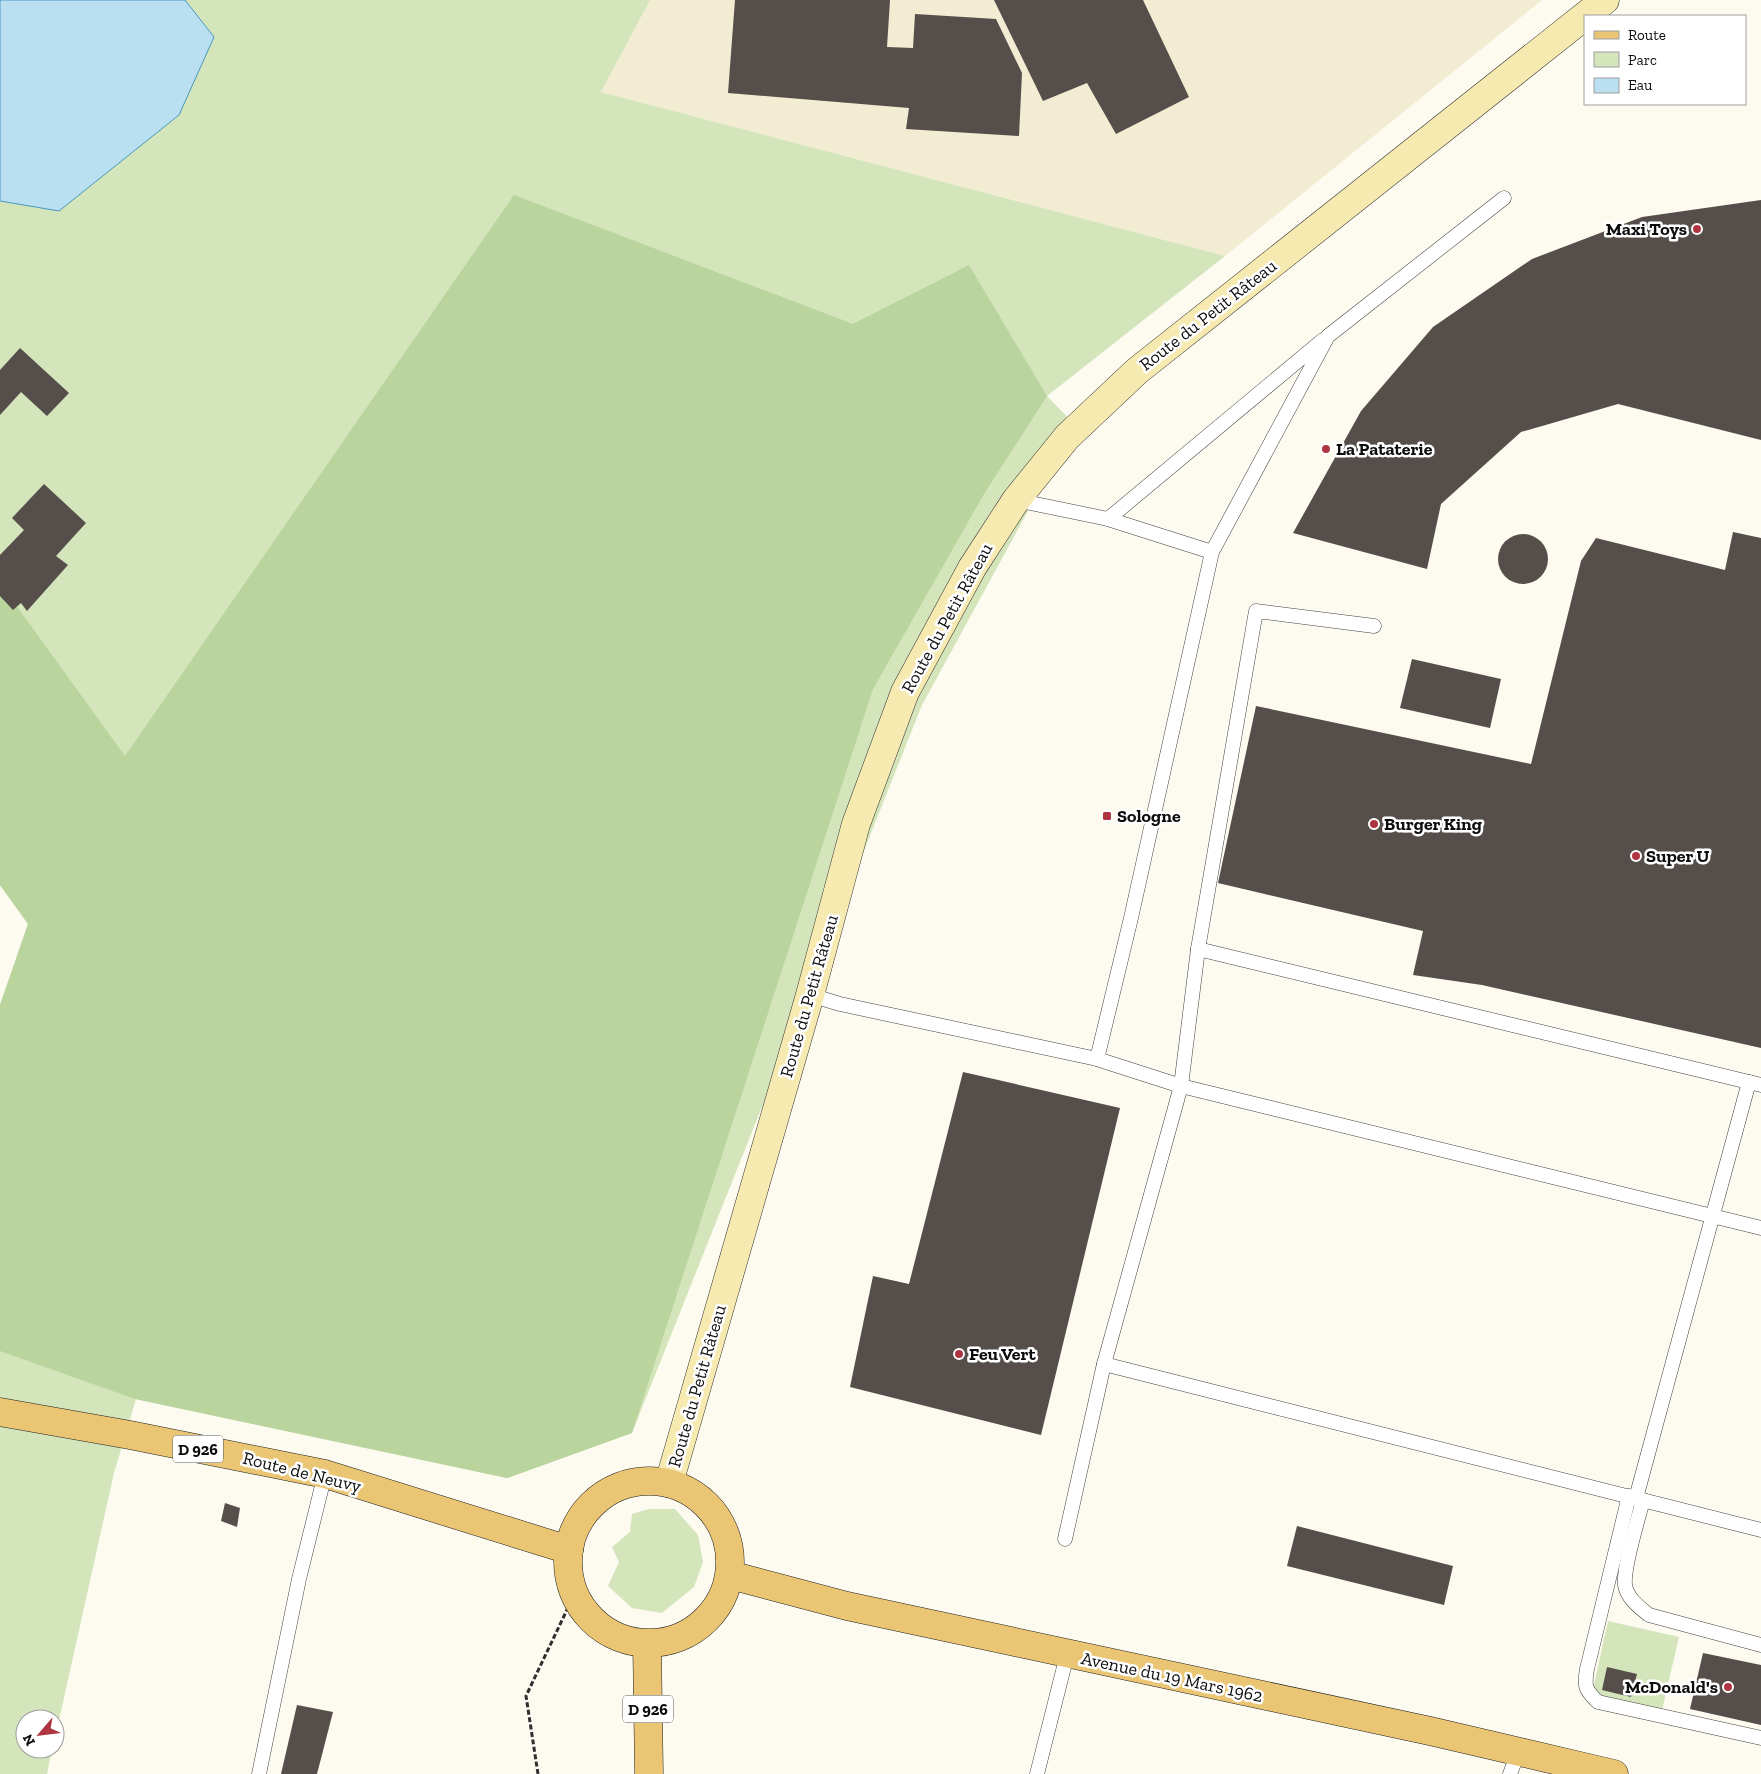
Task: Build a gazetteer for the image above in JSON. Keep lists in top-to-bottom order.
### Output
{
  "streets": {
    "main road": ["D 926", "Route de Neuvy", "Avenue du 19 Mars 1962"],
    "street": ["Route du Petit Râteau"]
  },
  "crossings": [
    ["Route du Petit Râteau", "D 926"],
    ["Route du Petit Râteau", "Route de Neuvy"],
    ["Route du Petit Râteau", "Avenue du 19 Mars 1962"],
    ["D 926", "Route de Neuvy"],
    ["D 926", "Avenue du 19 Mars 1962"],
    ["Route de Neuvy", "Avenue du 19 Mars 1962"]
  ],
  "places": {
    "other": [
      "Maxi Toys",
      "La Pataterie",
      "Burger King",
      "Super U",
      "Feu Vert",
      "McDonald's"
    ],
    "transit": ["Sologne"]
  },
  "legend": ["Route", "Parc", "Eau"],
  "north": "bottom left"
}
